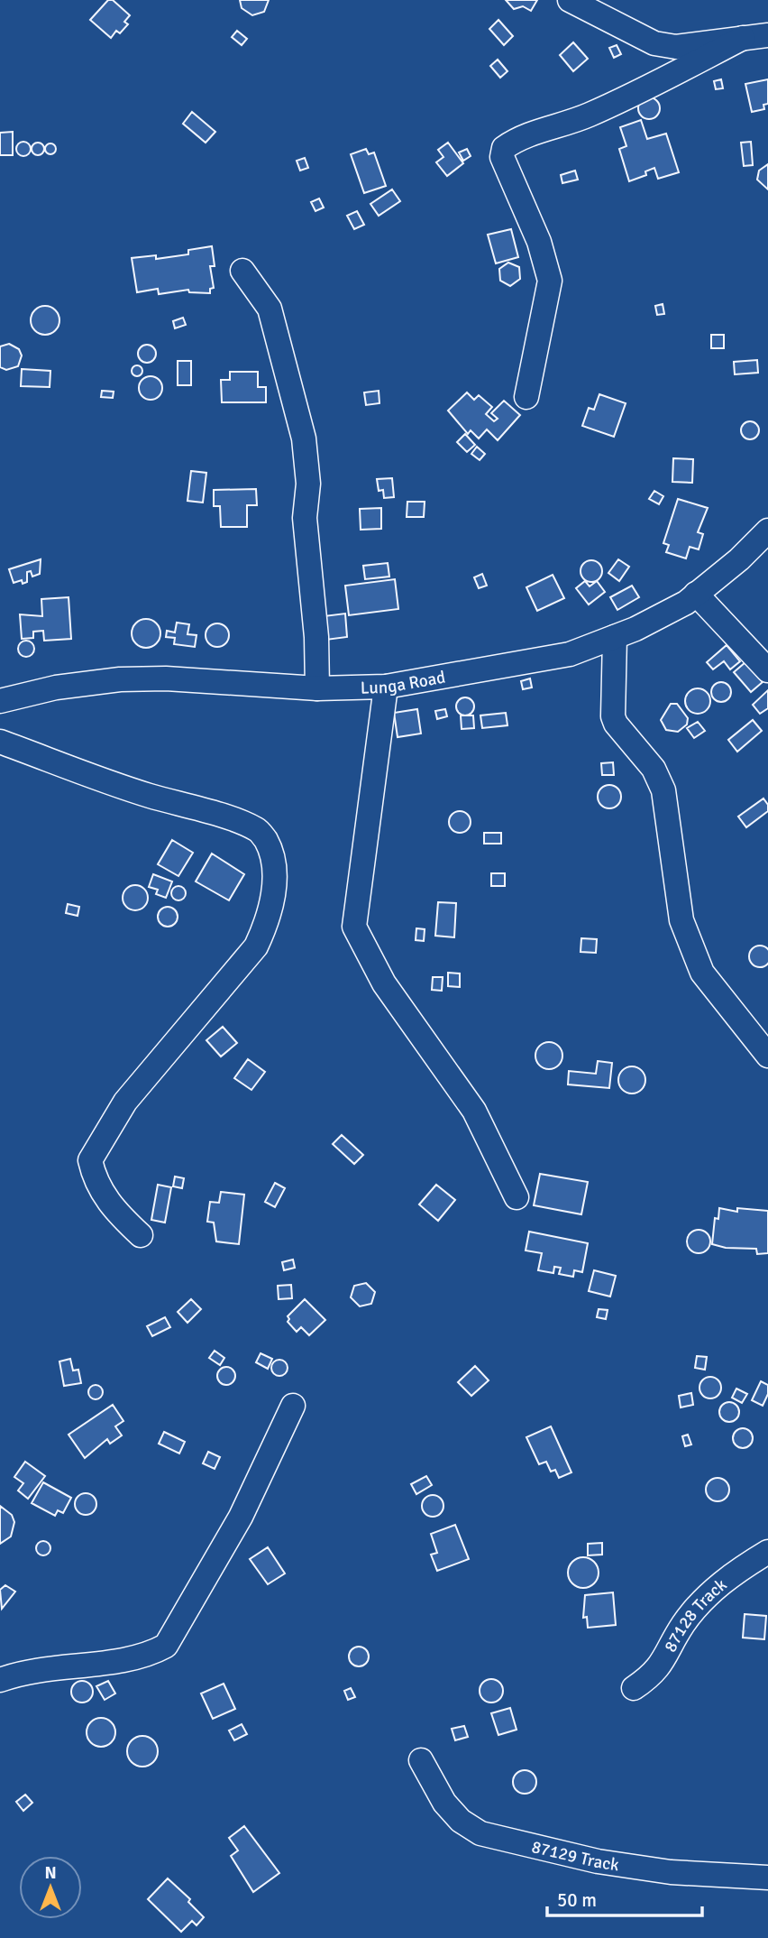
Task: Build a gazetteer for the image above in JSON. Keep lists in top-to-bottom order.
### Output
{
  "streets": {
    "street": ["Lunga Road", "87128 Track", "87129 Track"]
  },
  "scale_bar": "50 m",
  "north": "top"
}
